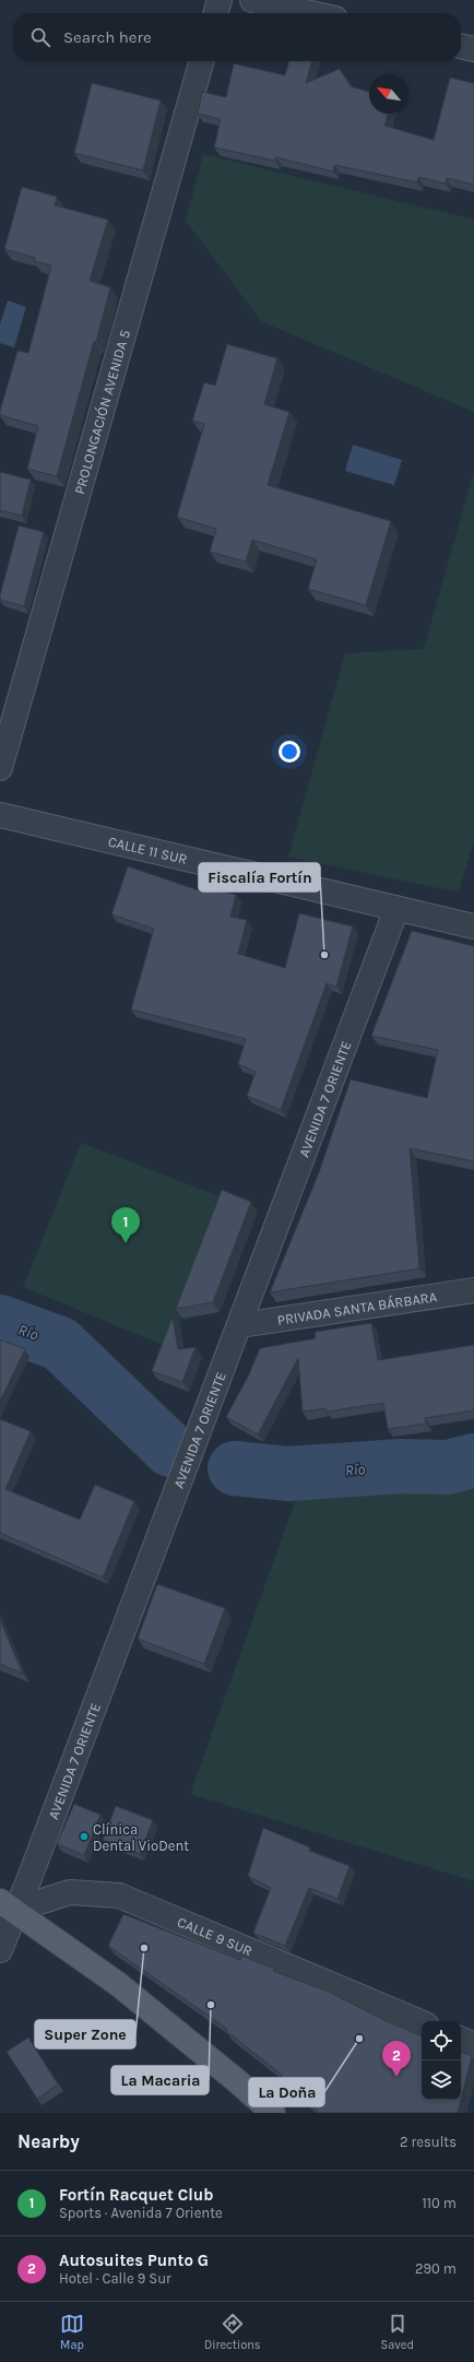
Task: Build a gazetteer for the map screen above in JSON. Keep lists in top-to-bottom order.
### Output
{
  "streets": {
    "street": [
      "PROLONGACIÓN AVENIDA 5",
      "CALLE 11 SUR",
      "AVENIDA 7 ORIENTE",
      "PRIVADA SANTA BÁRBARA",
      "CALLE 9 SUR"
    ]
  },
  "crossings": [
    ["CALLE 11 SUR", "AVENIDA 7 ORIENTE"],
    ["AVENIDA 7 ORIENTE", "PRIVADA SANTA BÁRBARA"],
    ["AVENIDA 7 ORIENTE", "CALLE 9 SUR"]
  ],
  "water": ["Río"],
  "places": [
    "Fiscalía Fortín",
    "Clínica Dental VioDent",
    "Super Zone",
    "La Macaria",
    "La Doña"
  ],
  "north": "top left",
  "page": {
    "search": "Search here",
    "pins": ["1", "2"],
    "heading": ["Nearby", "2 results"],
    "list": [
      {
        "mark": "1",
        "name": "Fortín Racquet Club",
        "note": "Sports · Avenida 7 Oriente",
        "value": "110 m"
      },
      {
        "mark": "2",
        "name": "Autosuites Punto G",
        "note": "Hotel · Calle 9 Sur",
        "value": "290 m"
      }
    ],
    "nav": ["Map", "Directions", "Saved"]
  }
}
